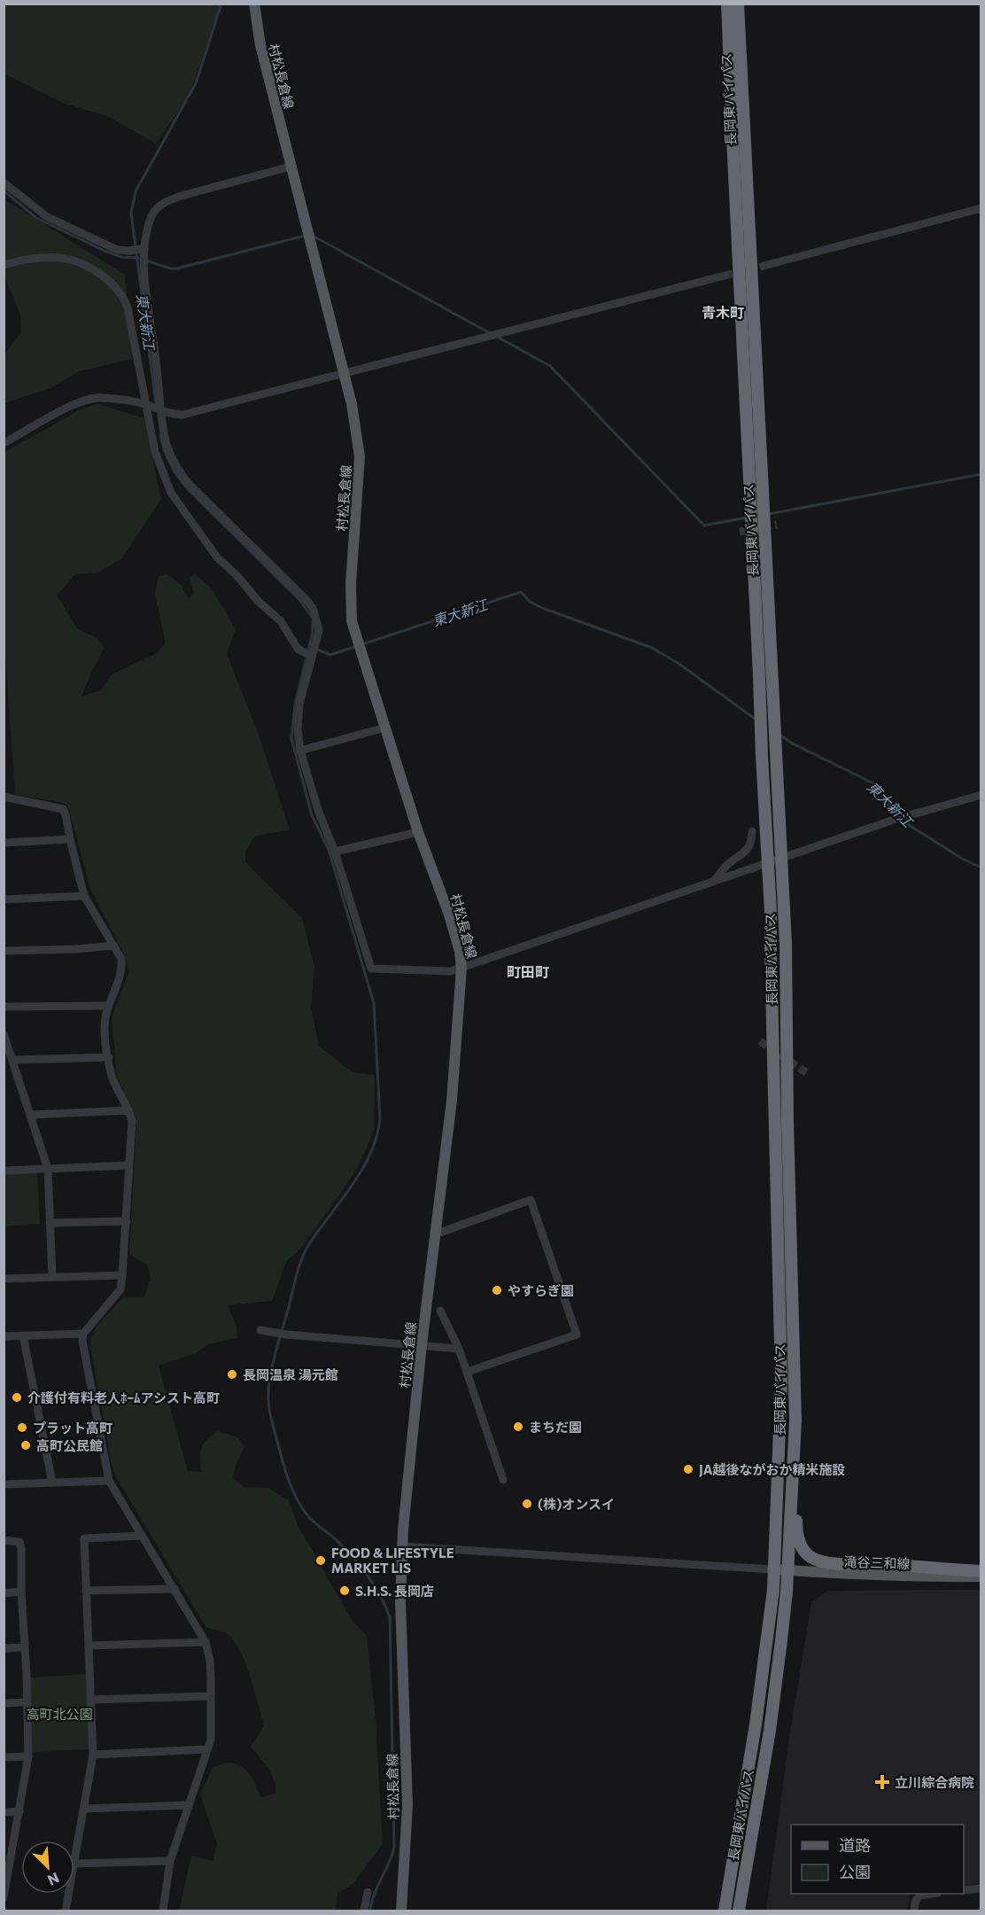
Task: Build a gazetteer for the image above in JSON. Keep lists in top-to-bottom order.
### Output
{
  "streets": {
    "highway": ["長岡東バイパス"],
    "main road": ["村松長倉線", "滝谷三和線"]
  },
  "crossings": [
    ["長岡東バイパス", "滝谷三和線"]
  ],
  "districts": ["青木町", "町田町"],
  "water": ["東大新江"],
  "parks": ["高町北公園"],
  "places": {
    "other": [
      "やすらぎ園",
      "長岡温泉 湯元館",
      "介護付有料老人ﾎｰﾑアシスト高町",
      "まちだ園",
      "プラット高町",
      "高町公民館",
      "JA越後ながおか精米施設",
      "(株)オンスイ",
      "FOOD & LIFESTYLE MARKET LIS",
      "S.H.S. 長岡店"
    ],
    "health": ["立川綜合病院"]
  },
  "legend": ["道路", "公園"],
  "north": "bottom right"
}
